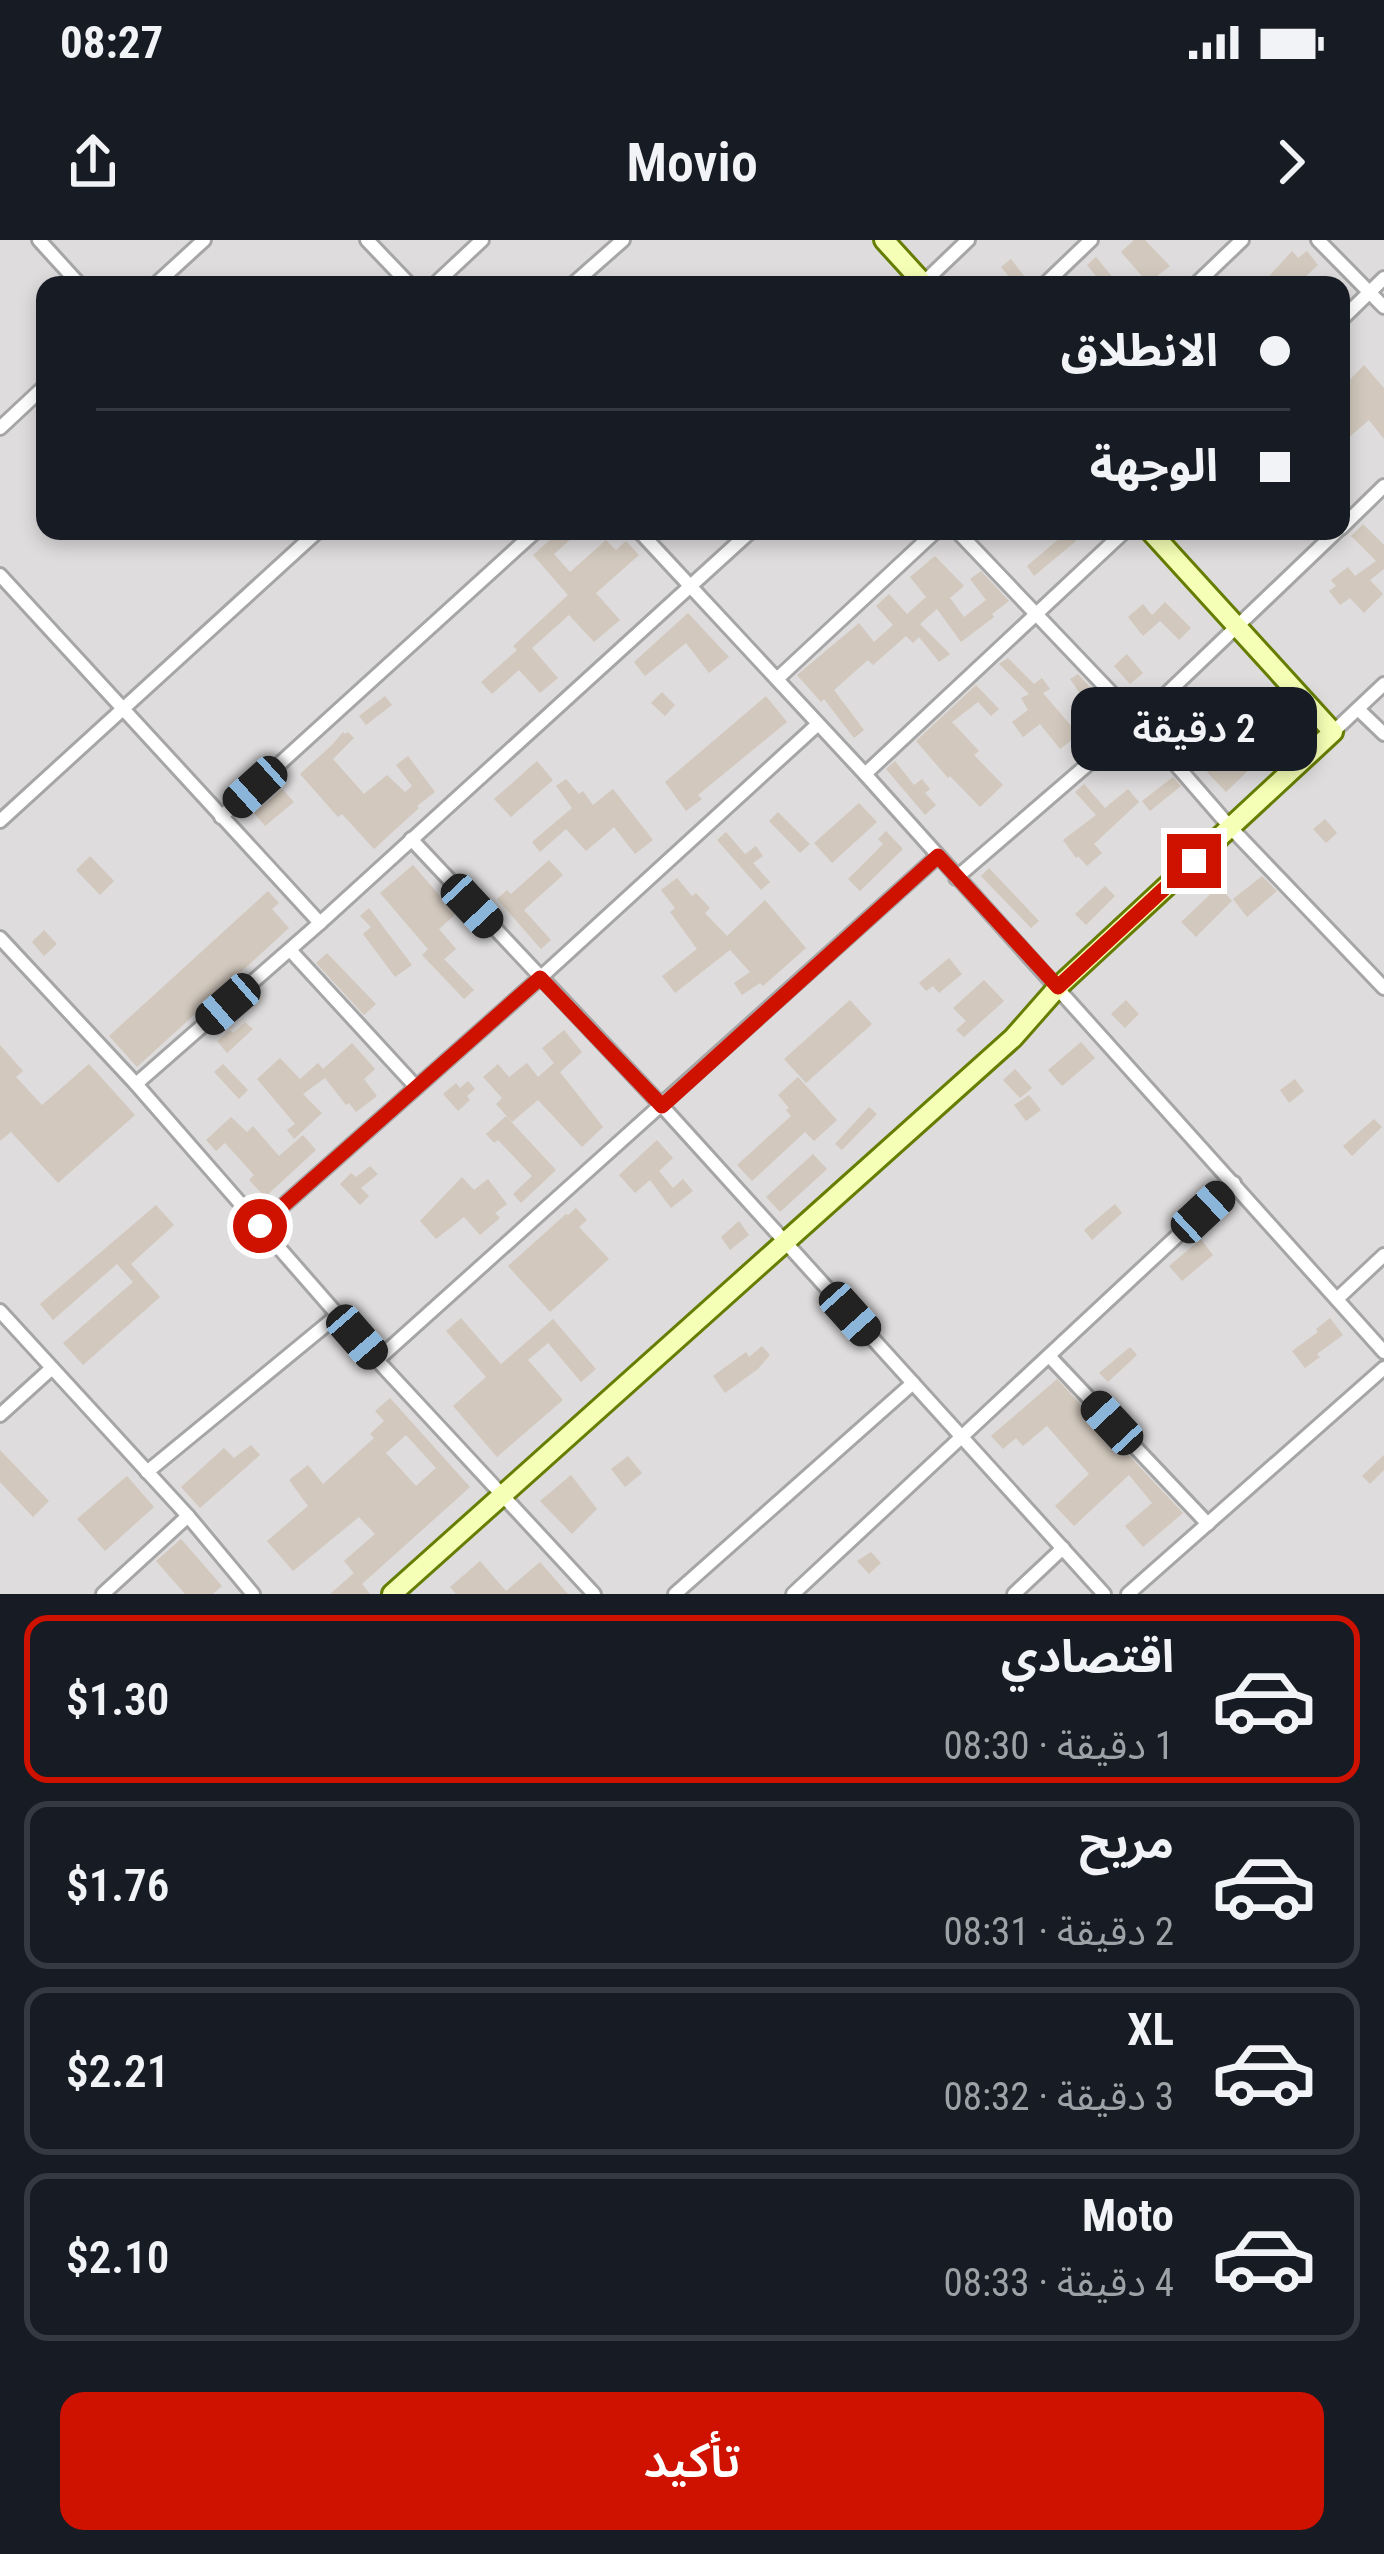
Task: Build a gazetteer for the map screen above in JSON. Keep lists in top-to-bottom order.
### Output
{
  "page": {
    "status": "08:27",
    "header": "Movio",
    "banner": ["الانطلاق", "الوجهة"],
    "bubble": "2 دقيقة",
    "list": [
      {
        "name": "اقتصادي",
        "note": "1 دقيقة · 08:30",
        "value": "$1.30"
      },
      {
        "name": "مريح",
        "note": "2 دقيقة · 08:31",
        "value": "$1.76"
      },
      {
        "name": "XL",
        "note": "3 دقيقة · 08:32",
        "value": "$2.21"
      },
      {
        "name": "Moto",
        "note": "4 دقيقة · 08:33",
        "value": "$2.10"
      }
    ],
    "buttons": "تأكيد"
  }
}
